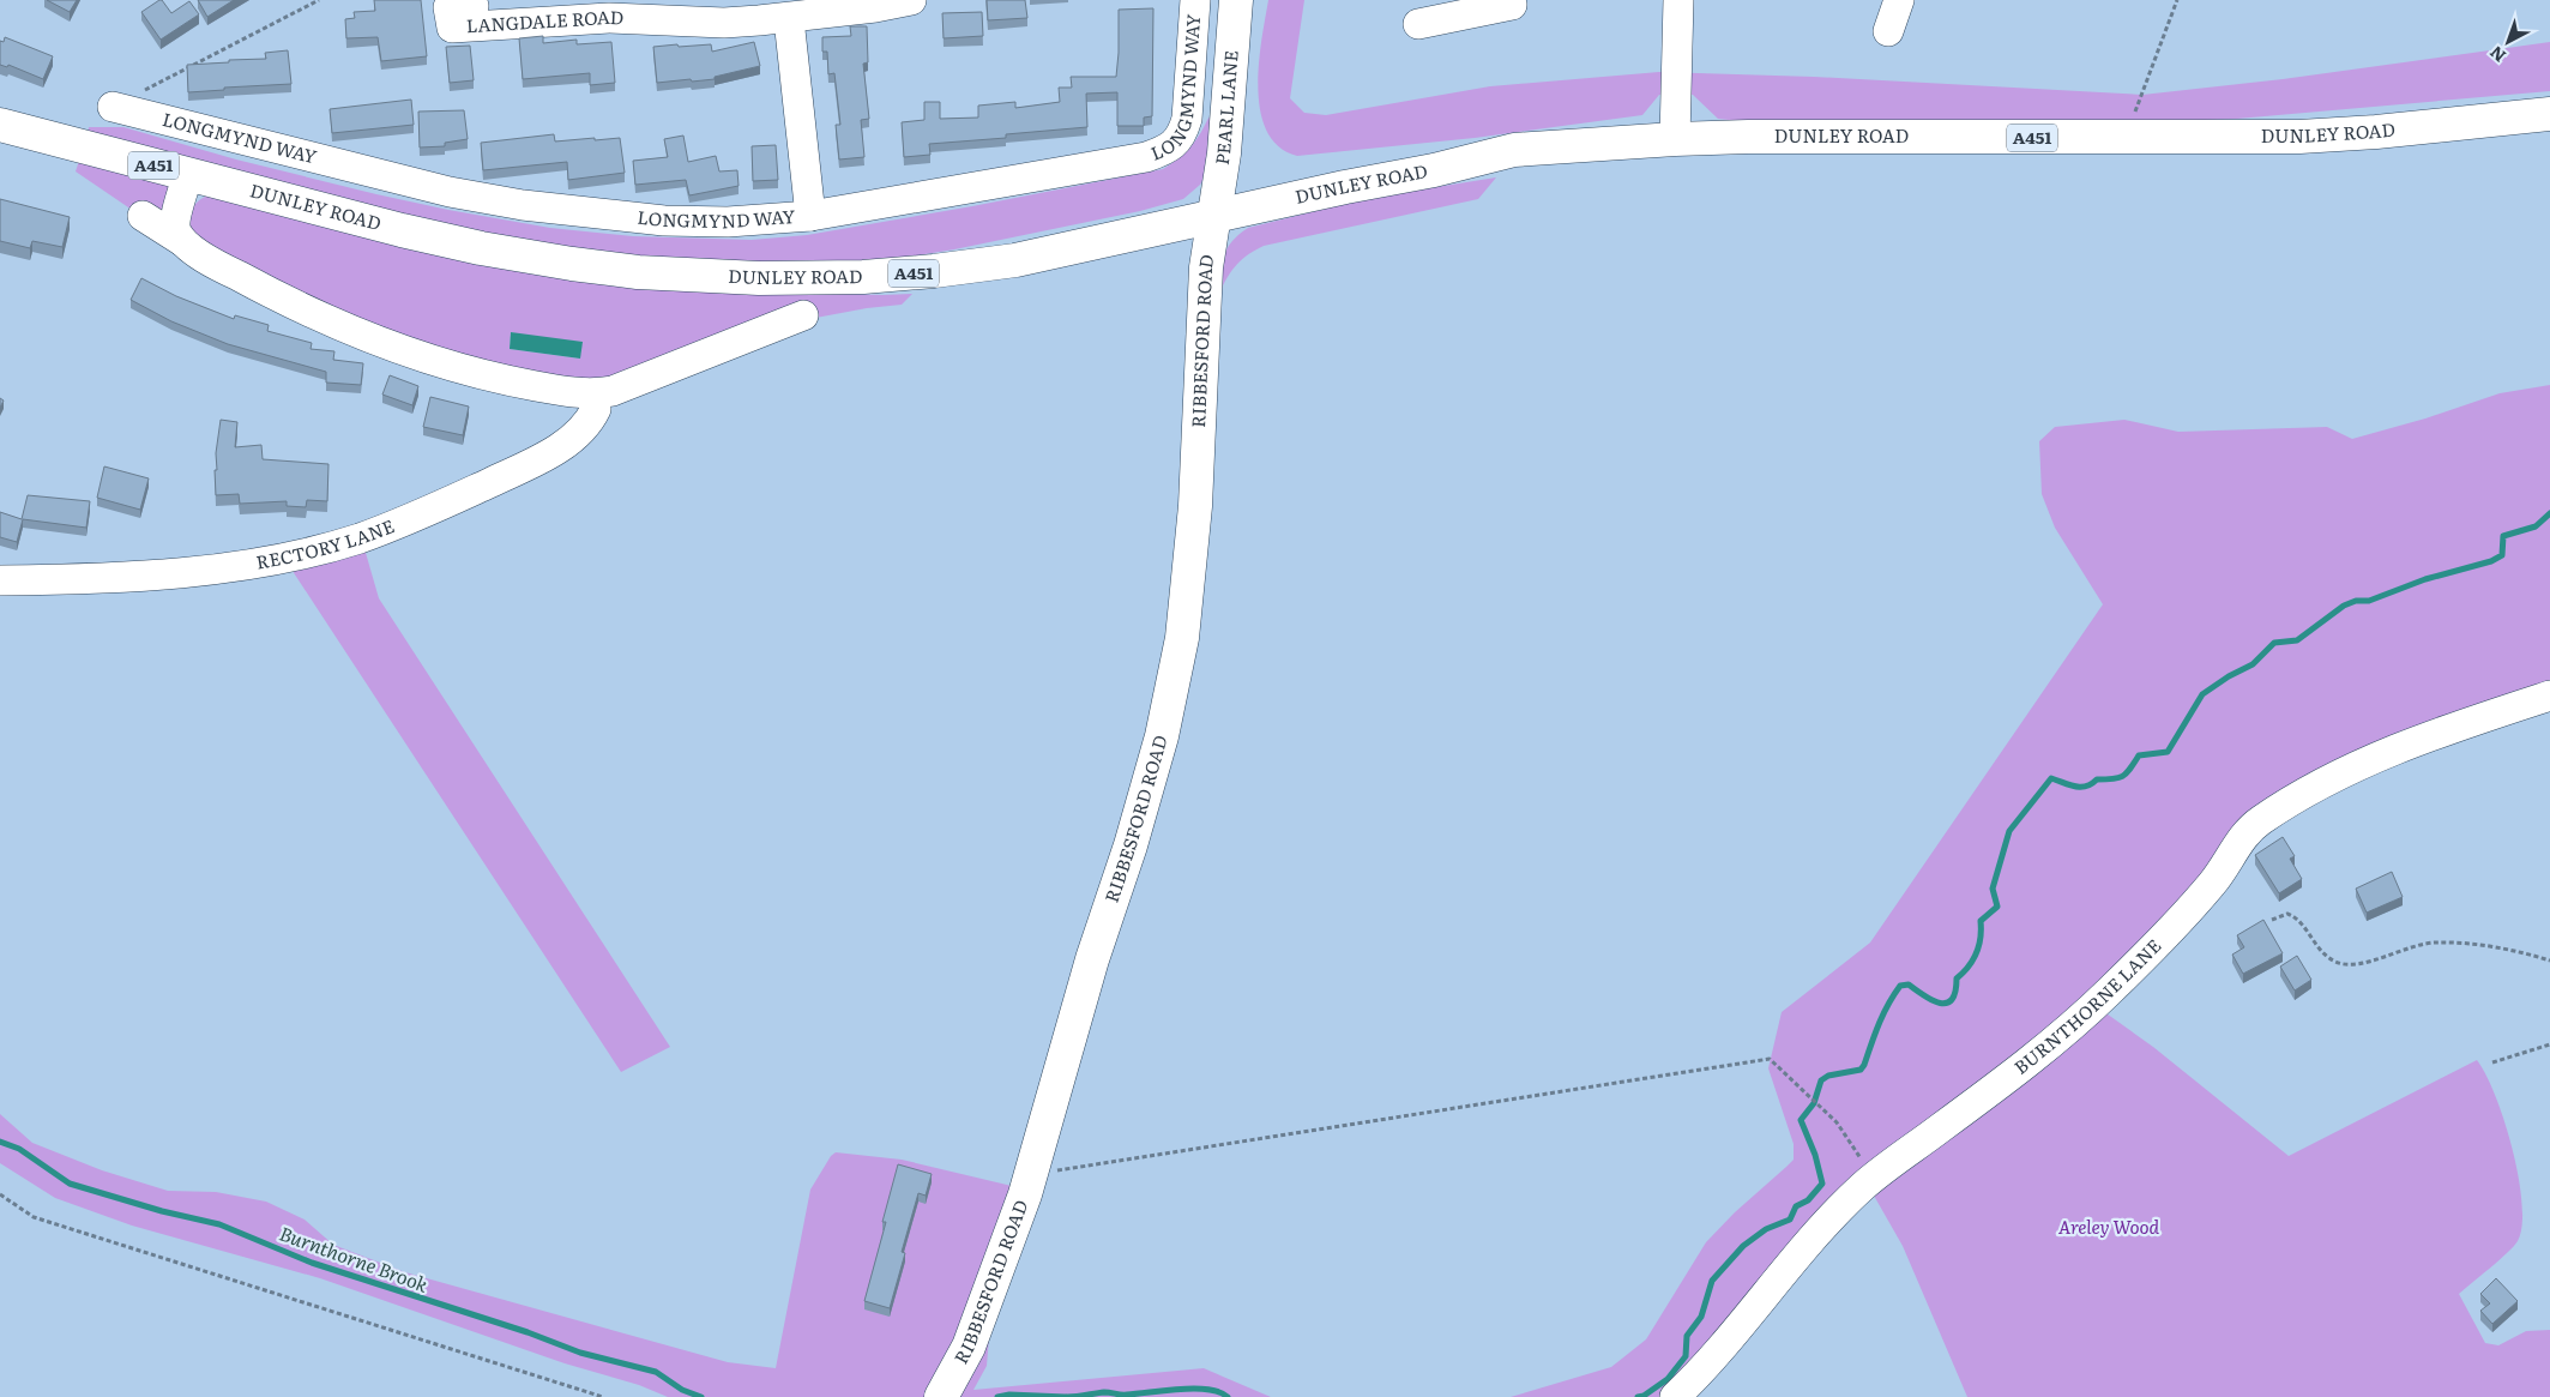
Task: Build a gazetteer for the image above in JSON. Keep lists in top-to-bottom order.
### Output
{
  "streets": {
    "main road": [
      "PEARL LANE",
      "DUNLEY ROAD",
      "A451",
      "RIBBESFORD ROAD"
    ],
    "street": [
      "LANGDALE ROAD",
      "LONGMYND WAY",
      "RECTORY LANE",
      "BURNTHORNE LANE"
    ]
  },
  "crossings": [
    ["PEARL LANE", "DUNLEY ROAD"],
    ["PEARL LANE", "RIBBESFORD ROAD"],
    ["DUNLEY ROAD", "RIBBESFORD ROAD"]
  ],
  "water": ["Burnthorne Brook"],
  "parks": ["Areley Wood"],
  "north": "bottom left"
}
